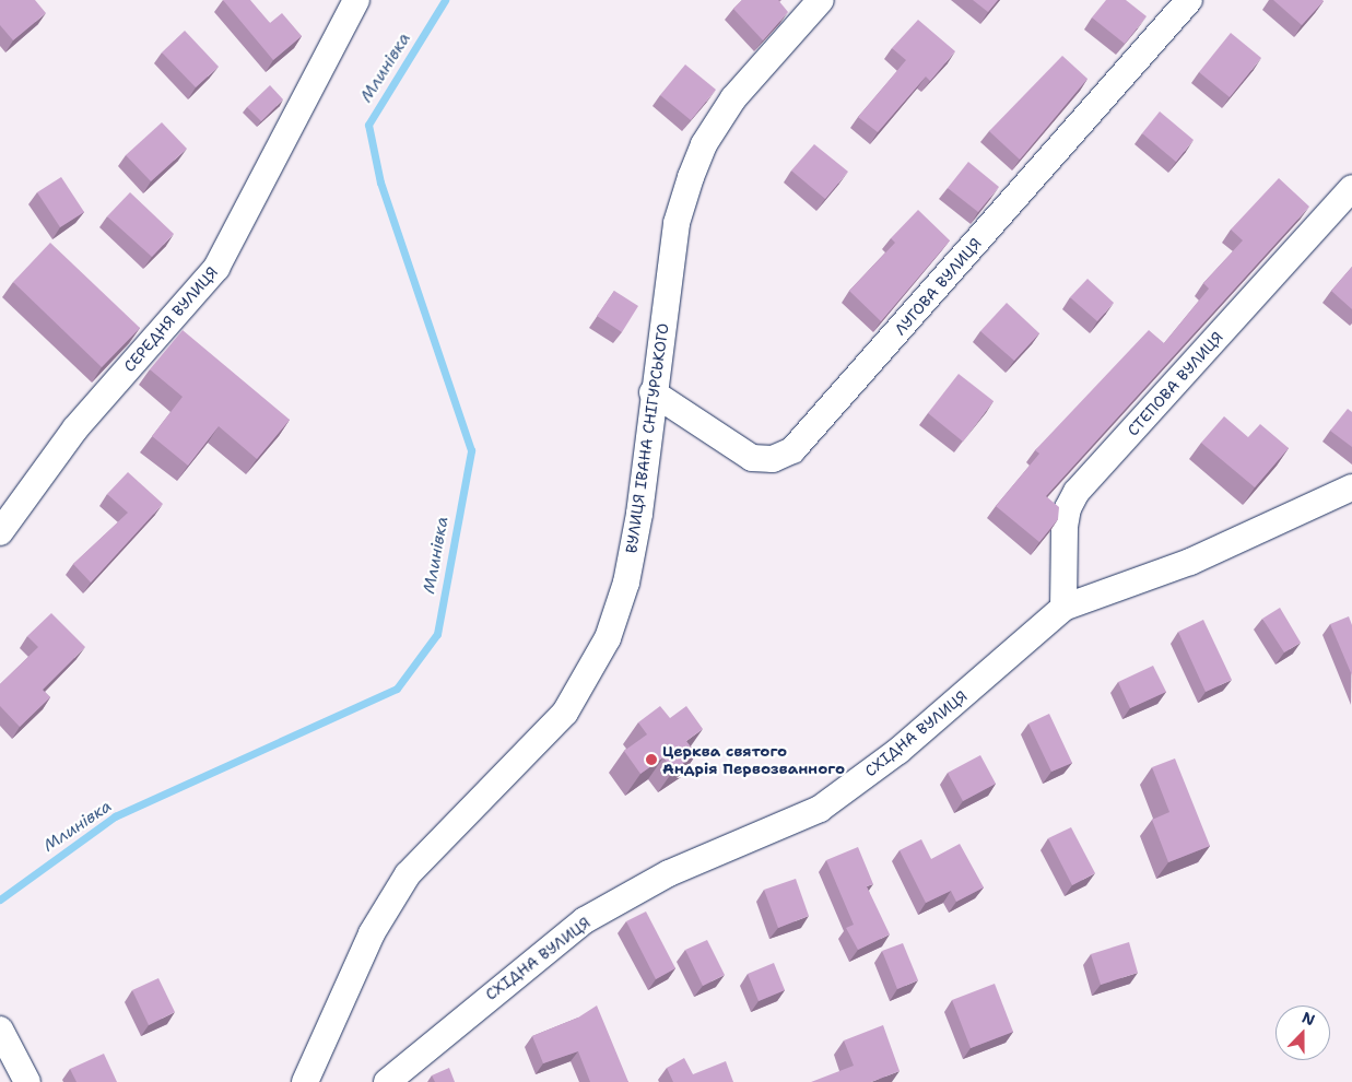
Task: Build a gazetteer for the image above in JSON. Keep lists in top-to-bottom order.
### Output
{
  "streets": {
    "street": [
      "ЛУГОВА ВУЛИЦЯ",
      "СЕРЕДНЯ ВУЛИЦЯ",
      "СТЕПОВА ВУЛИЦЯ",
      "ВУЛИЦЯ ІВАНА СНІГУРСЬКОГО",
      "СХІДНА ВУЛИЦЯ"
    ]
  },
  "crossings": [
    ["ЛУГОВА ВУЛИЦЯ", "ВУЛИЦЯ ІВАНА СНІГУРСЬКОГО"],
    ["СТЕПОВА ВУЛИЦЯ", "СХІДНА ВУЛИЦЯ"]
  ],
  "water": ["Млинівка"],
  "places": ["Церква святого Андрія Первозванного"],
  "north": "top"
}
